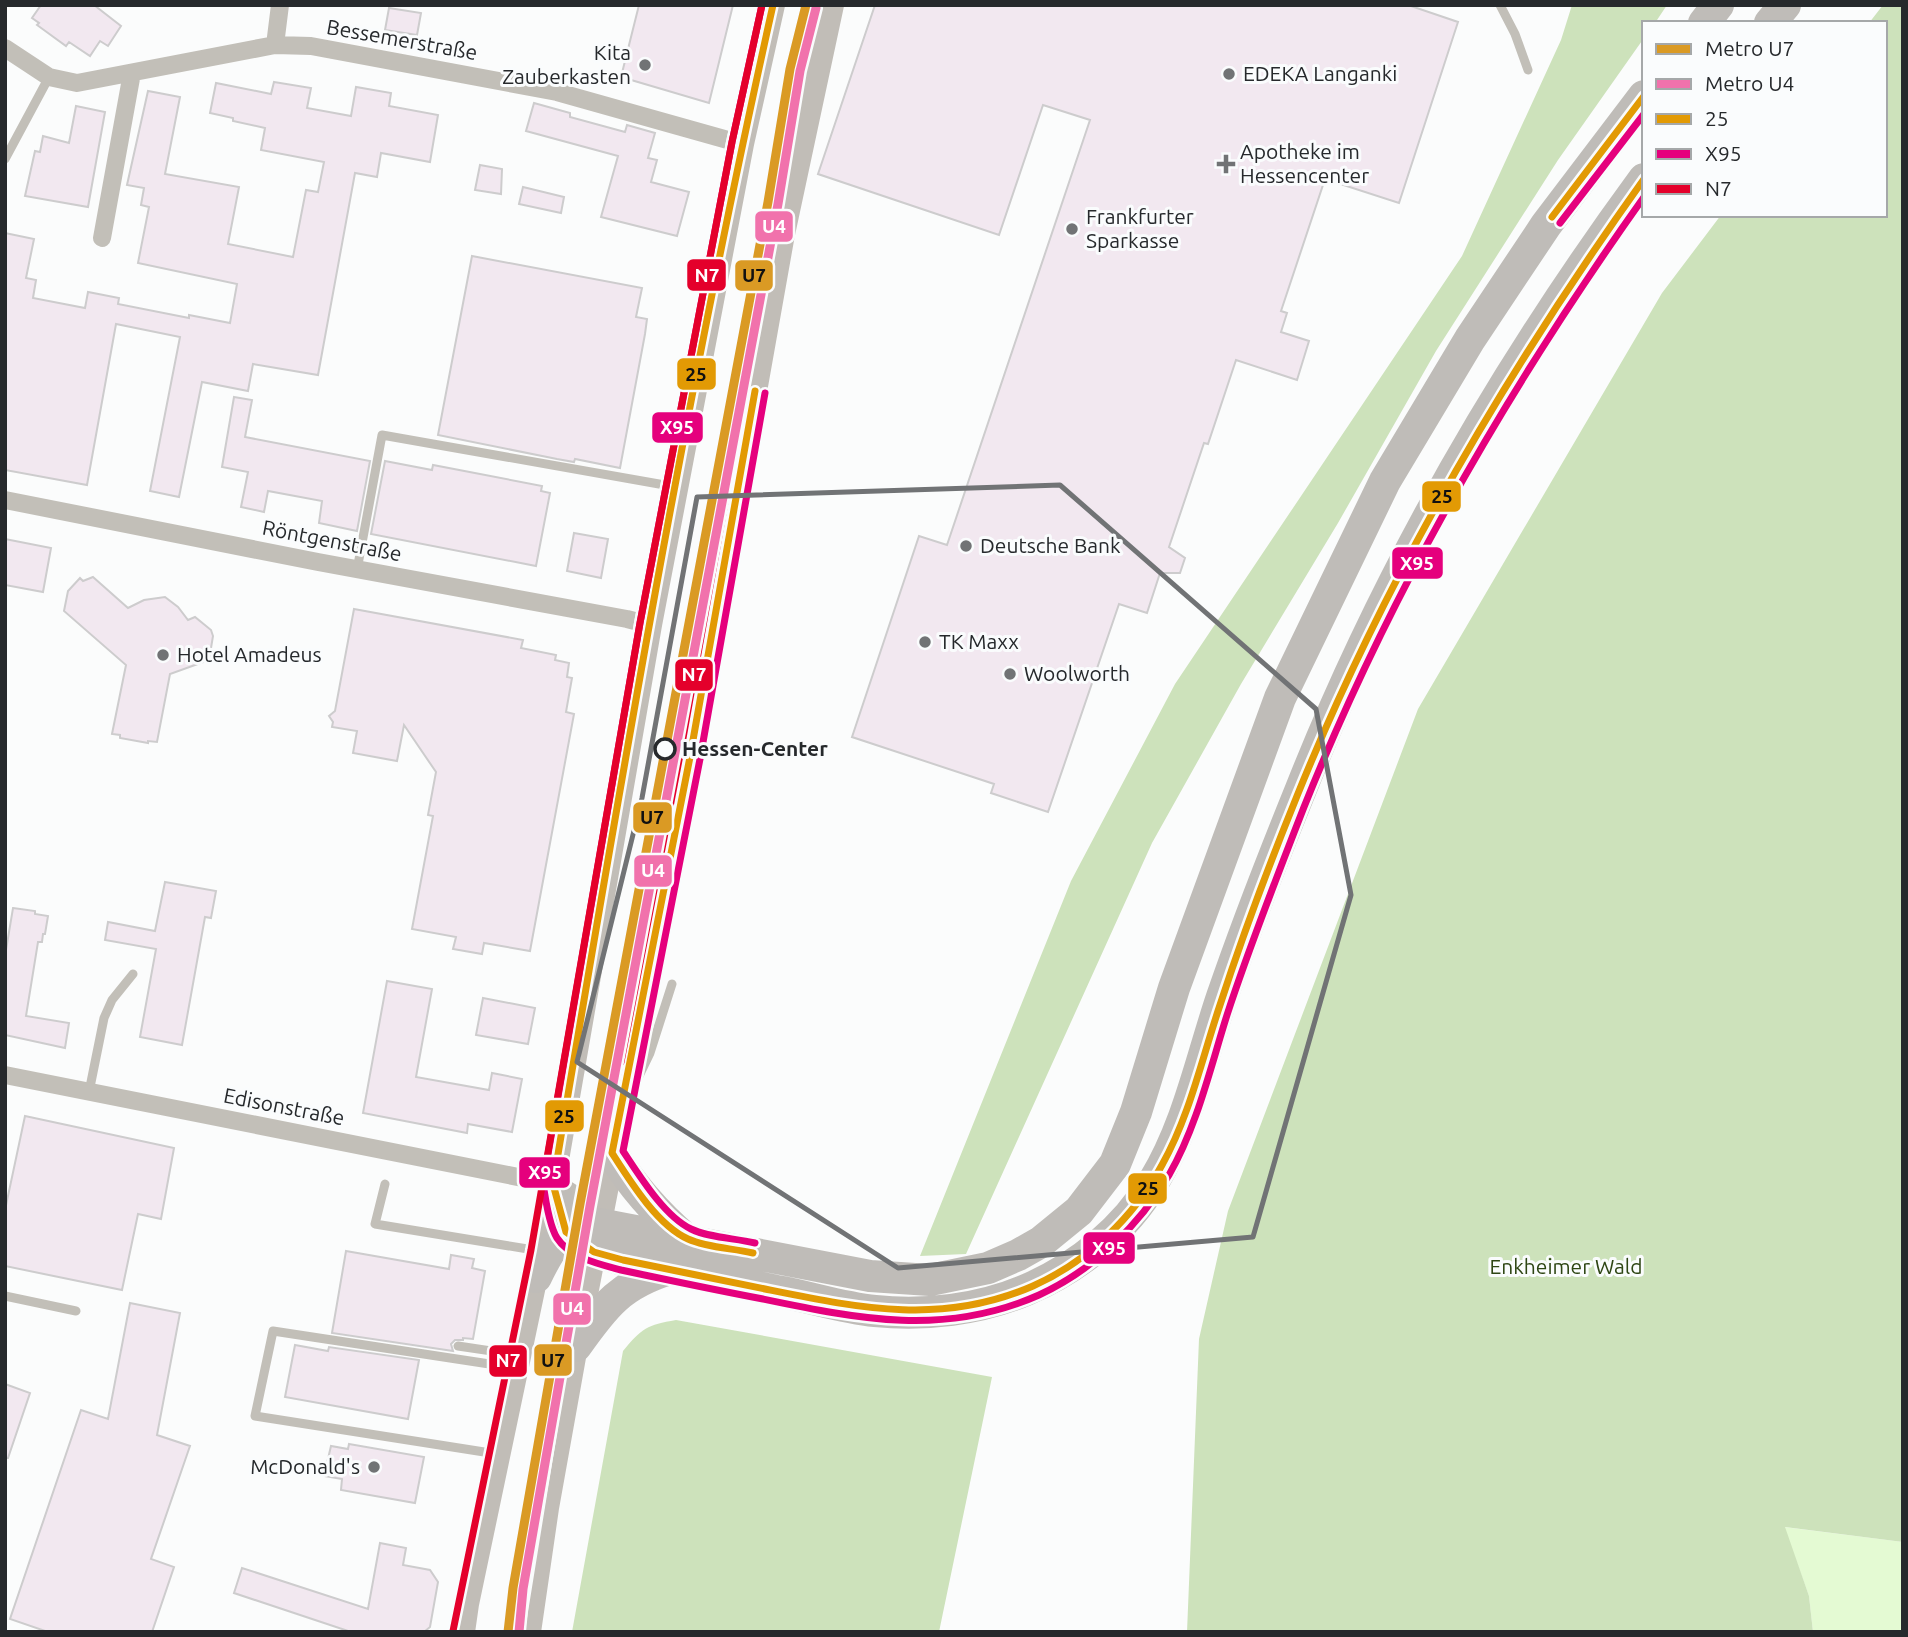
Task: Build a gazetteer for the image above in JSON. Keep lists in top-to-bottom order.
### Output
{
  "streets": {
    "street": ["Bessemerstraße", "Röntgenstraße", "Edisonstraße"]
  },
  "parks": ["Enkheimer Wald"],
  "places": {
    "other": [
      "Kita Zauberkasten",
      "EDEKA Langanki",
      "Frankfurter Sparkasse",
      "Deutsche Bank",
      "TK Maxx",
      "Hotel Amadeus",
      "Woolworth",
      "Hessen-Center",
      "McDonald's"
    ],
    "health": ["Apotheke im Hessencenter"]
  },
  "lines": [
    "metro line U7",
    "transit line 25",
    "transit line X95",
    "transit line N7",
    "metro line U4"
  ],
  "legend": [
    "Metro U7",
    "Metro U4",
    "25",
    "X95",
    "N7"
  ]
}
